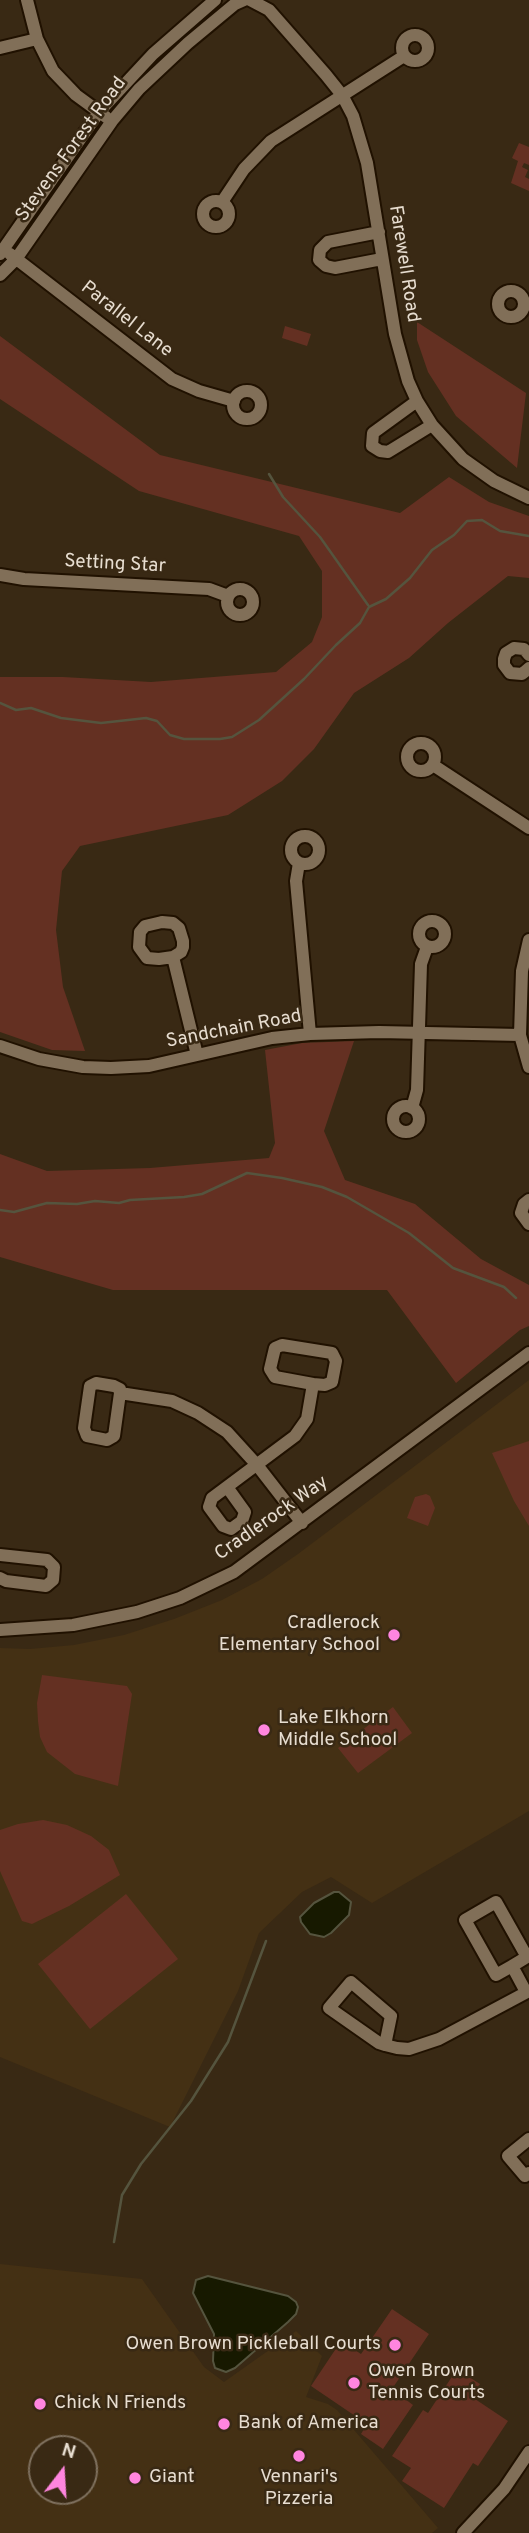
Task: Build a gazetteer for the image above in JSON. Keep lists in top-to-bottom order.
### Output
{
  "streets": {
    "street": [
      "Stevens Forest Road",
      "Farewell Road",
      "Parallel Lane",
      "Setting Star",
      "Sandchain Road",
      "Cradlerock Way"
    ]
  },
  "crossings": [
    ["Stevens Forest Road", "Farewell Road"],
    ["Stevens Forest Road", "Parallel Lane"]
  ],
  "places": [
    "Cradlerock Elementary School",
    "Lake Elkhorn Middle School",
    "Owen Brown Pickleball Courts",
    "Owen Brown Tennis Courts",
    "Chick N Friends",
    "Bank of America",
    "Vennari's Pizzeria",
    "Giant"
  ],
  "north": "top"
}
